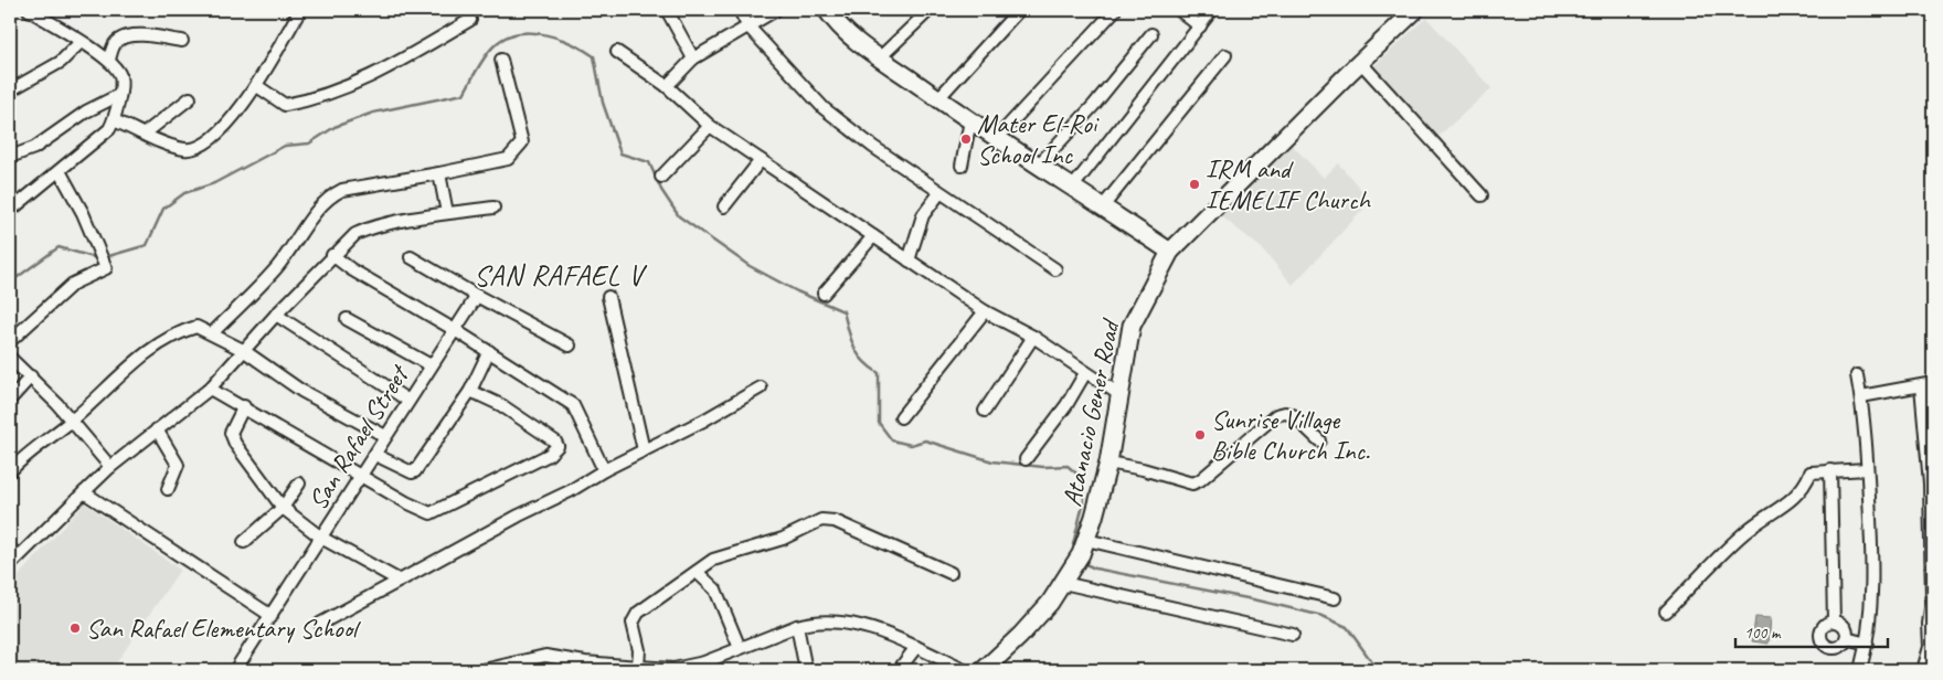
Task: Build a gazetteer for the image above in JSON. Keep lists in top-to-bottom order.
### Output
{
  "streets": {
    "main road": ["Atanacio Gener Road"],
    "street": ["San Rafael Street"]
  },
  "districts": ["SAN RAFAEL V"],
  "places": [
    "Mater El-Roi School Inc",
    "IRM and IEMELIF Church",
    "Sunrise Village Bible Church Inc.",
    "San Rafael Elementary School"
  ],
  "scale_bar": "100 m"
}
